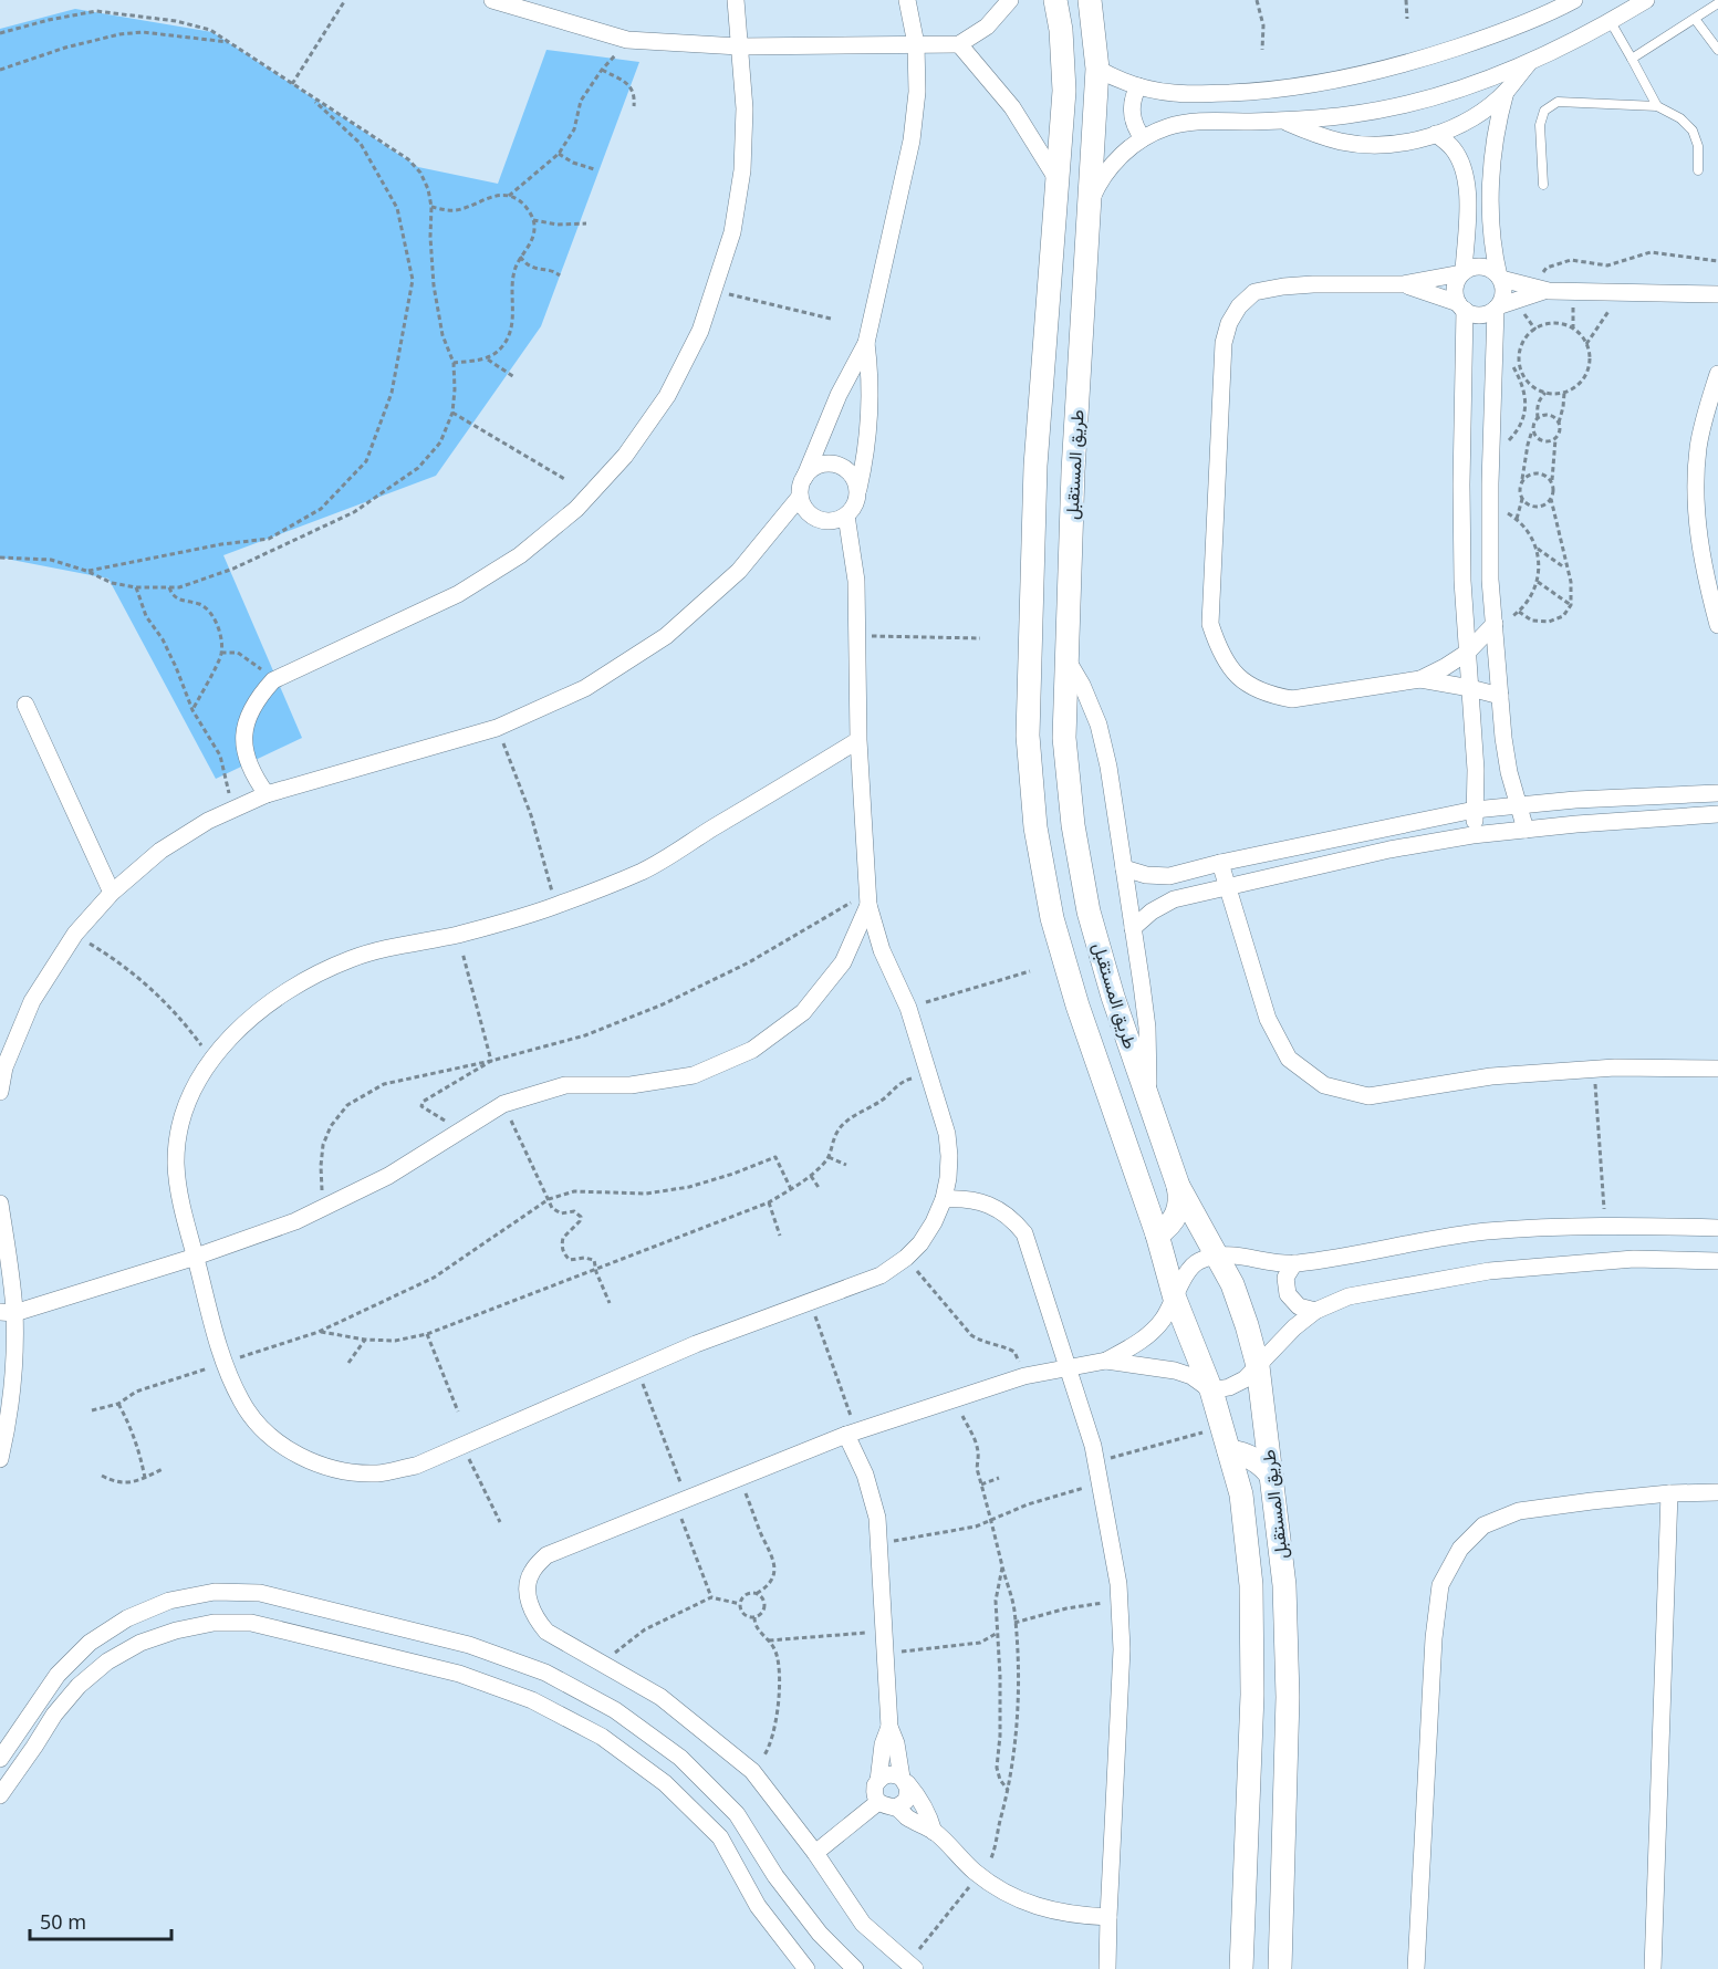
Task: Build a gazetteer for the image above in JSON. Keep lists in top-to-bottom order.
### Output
{
  "streets": {
    "main road": ["طريق المستقبل"]
  },
  "scale_bar": "50 m"
}
